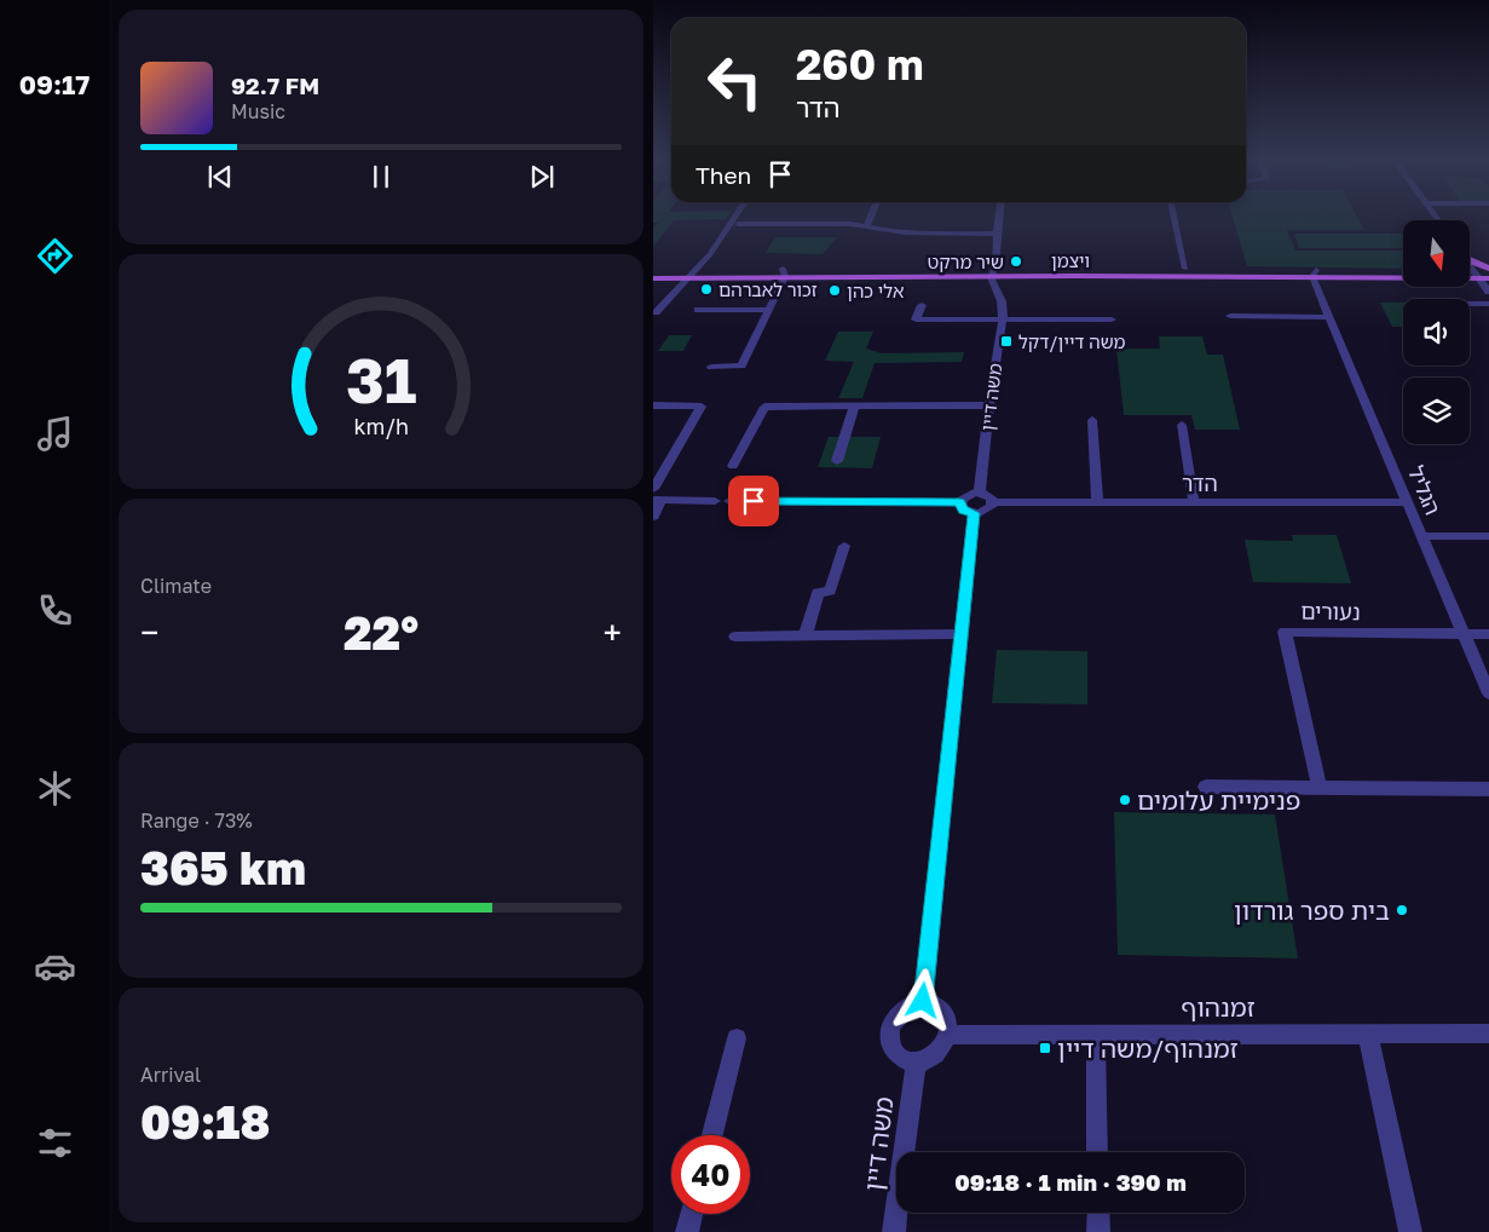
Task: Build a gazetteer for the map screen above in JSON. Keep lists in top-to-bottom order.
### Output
{
  "streets": {
    "main road": ["ויצמן"],
    "street": [
      "משה דיין",
      "הדר",
      "הגליל",
      "נעורים",
      "זמנהוף"
    ]
  },
  "crossings": [
    ["ויצמן", "משה דיין"],
    ["ויצמן", "הגליל"],
    ["משה דיין", "זמנהוף"],
    ["הדר", "הגליל"],
    ["הגליל", "נעורים"]
  ],
  "places": {
    "other": [
      "שיר מרקט",
      "זכור לאברהם",
      "אלי כהן",
      "פנימיית עלומים",
      "בית ספר גורדון"
    ],
    "transit": ["משה דיין/דקל", "זמנהוף/משה דיין"]
  },
  "north": "bottom",
  "page": {
    "tabs": "09:17",
    "turn": ["260 m", "הדר"],
    "song": ["92.7 FM", "Music"],
    "then": "Then",
    "tile": [
      "Climate",
      ["Range · 73%", "365 km"],
      ["Arrival", "09:18"]
    ],
    "heat": ["−", "22°", "+"],
    "limit": "40",
    "trip": "09:18 · 1 min · 390 m",
    "gauge": ["31", "km/h"]
  }
}
